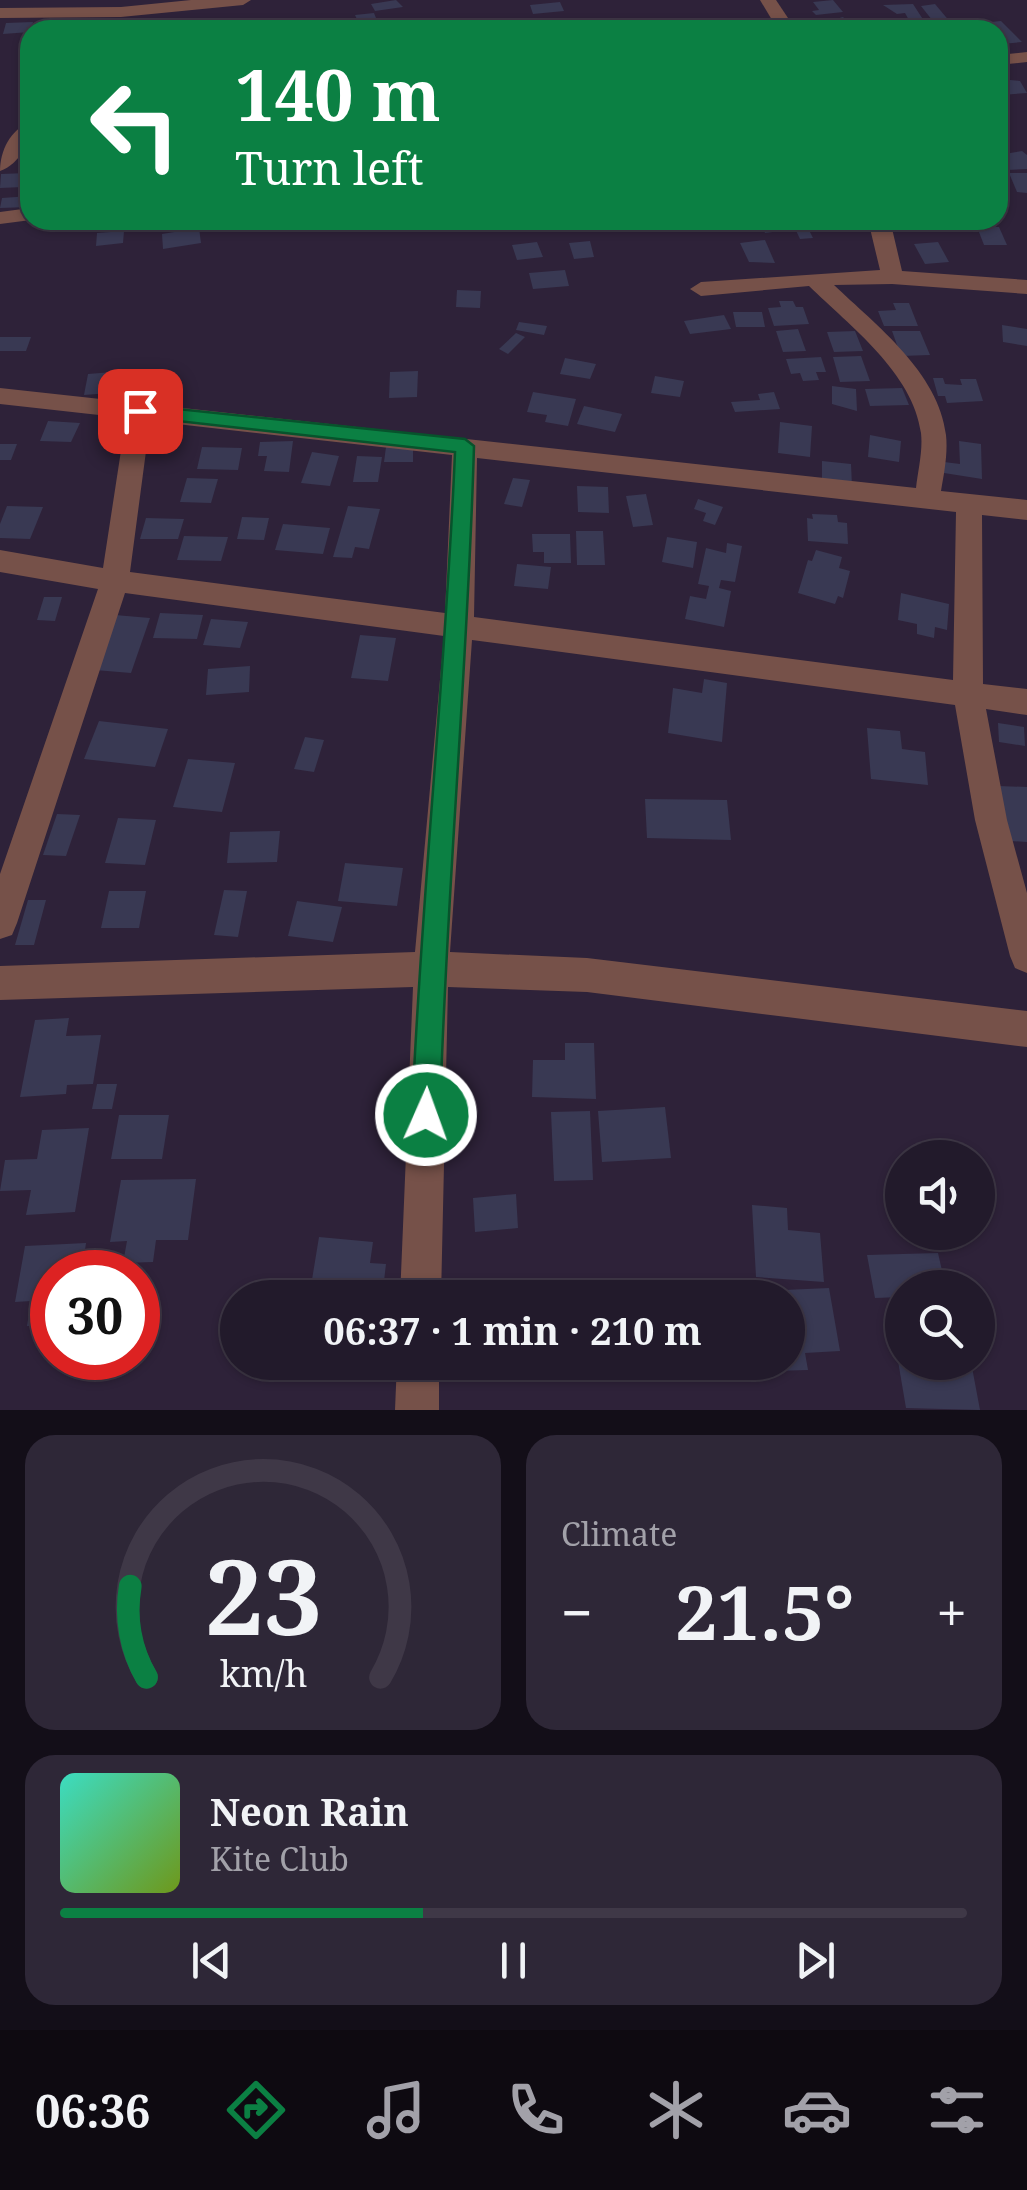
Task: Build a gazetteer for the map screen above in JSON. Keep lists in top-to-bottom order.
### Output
{
  "page": {
    "turn": ["140 m", "Turn left"],
    "limit": "30",
    "trip": "06:37 · 1 min · 210 m",
    "tile": "Climate",
    "heat": ["−", "21.5°", "+"],
    "song": ["Neon Rain", "Kite Club"],
    "tabs": "06:36",
    "gauge": ["23", "km/h"]
  }
}
